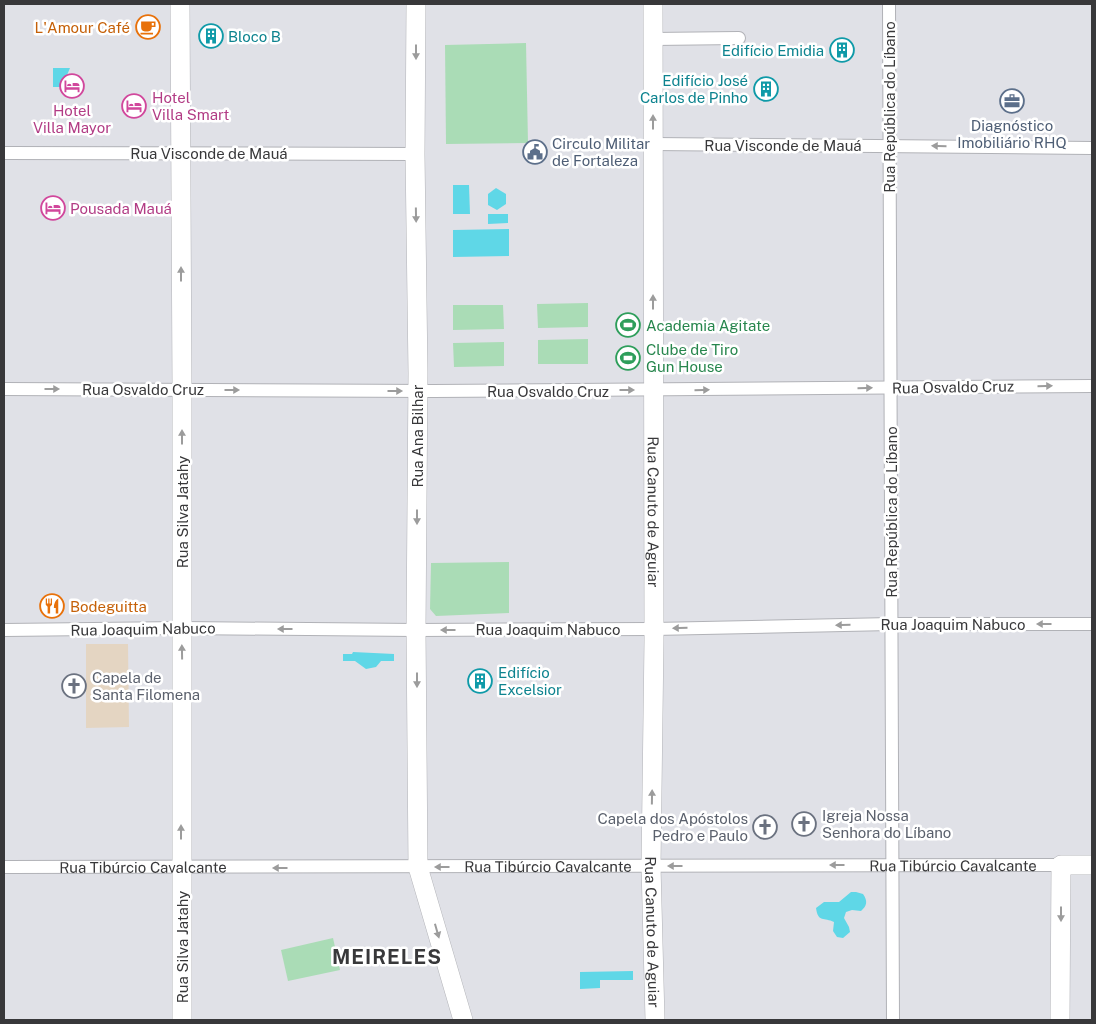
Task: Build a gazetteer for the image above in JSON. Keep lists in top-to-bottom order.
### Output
{
  "streets": {
    "street": [
      "Rua República do Líbano",
      "Rua Visconde de Mauá",
      "Rua Osvaldo Cruz",
      "Rua Ana Bilhar",
      "Rua Silva Jatahy",
      "Rua Canuto de Aguiar",
      "Rua Joaquim Nabuco",
      "Rua Tibúrcio Cavalcante"
    ]
  },
  "crossings": [
    ["Rua República do Líbano", "Rua Visconde de Mauá"],
    ["Rua República do Líbano", "Rua Osvaldo Cruz"],
    ["Rua República do Líbano", "Rua Joaquim Nabuco"],
    ["Rua República do Líbano", "Rua Tibúrcio Cavalcante"],
    ["Rua Visconde de Mauá", "Rua Ana Bilhar"],
    ["Rua Visconde de Mauá", "Rua Silva Jatahy"],
    ["Rua Visconde de Mauá", "Rua Canuto de Aguiar"],
    ["Rua Osvaldo Cruz", "Rua Ana Bilhar"],
    ["Rua Osvaldo Cruz", "Rua Silva Jatahy"],
    ["Rua Osvaldo Cruz", "Rua Canuto de Aguiar"],
    ["Rua Ana Bilhar", "Rua Joaquim Nabuco"],
    ["Rua Ana Bilhar", "Rua Tibúrcio Cavalcante"],
    ["Rua Silva Jatahy", "Rua Joaquim Nabuco"],
    ["Rua Silva Jatahy", "Rua Tibúrcio Cavalcante"],
    ["Rua Canuto de Aguiar", "Rua Joaquim Nabuco"],
    ["Rua Canuto de Aguiar", "Rua Tibúrcio Cavalcante"]
  ],
  "one_way": [
    "Rua Osvaldo Cruz",
    "Rua Ana Bilhar",
    "Rua Silva Jatahy",
    "Rua Canuto de Aguiar",
    "Rua Joaquim Nabuco",
    "Rua Tibúrcio Cavalcante"
  ],
  "districts": ["MEIRELES"],
  "places": {
    "cafe": ["L'Amour Café"],
    "building": [
      "Bloco B",
      "Edifício Emidia",
      "Edifício José Carlos de Pinho",
      "Edifício Excelsior"
    ],
    "hotel": ["Hotel Villa Mayor", "Hotel Villa Smart", "Pousada Mauá"],
    "office": ["Diagnóstico Imobiliário RHQ"],
    "public building": ["Circulo Militar de Fortaleza"],
    "sports": ["Academia Agitate", "Clube de Tiro Gun House"],
    "restaurant": ["Bodeguitta"],
    "church": ["Capela de Santa Filomena", "Igreja Nossa Senhora do Líbano", "Capela dos Apóstolos Pedro e Paulo"]
  }
}
